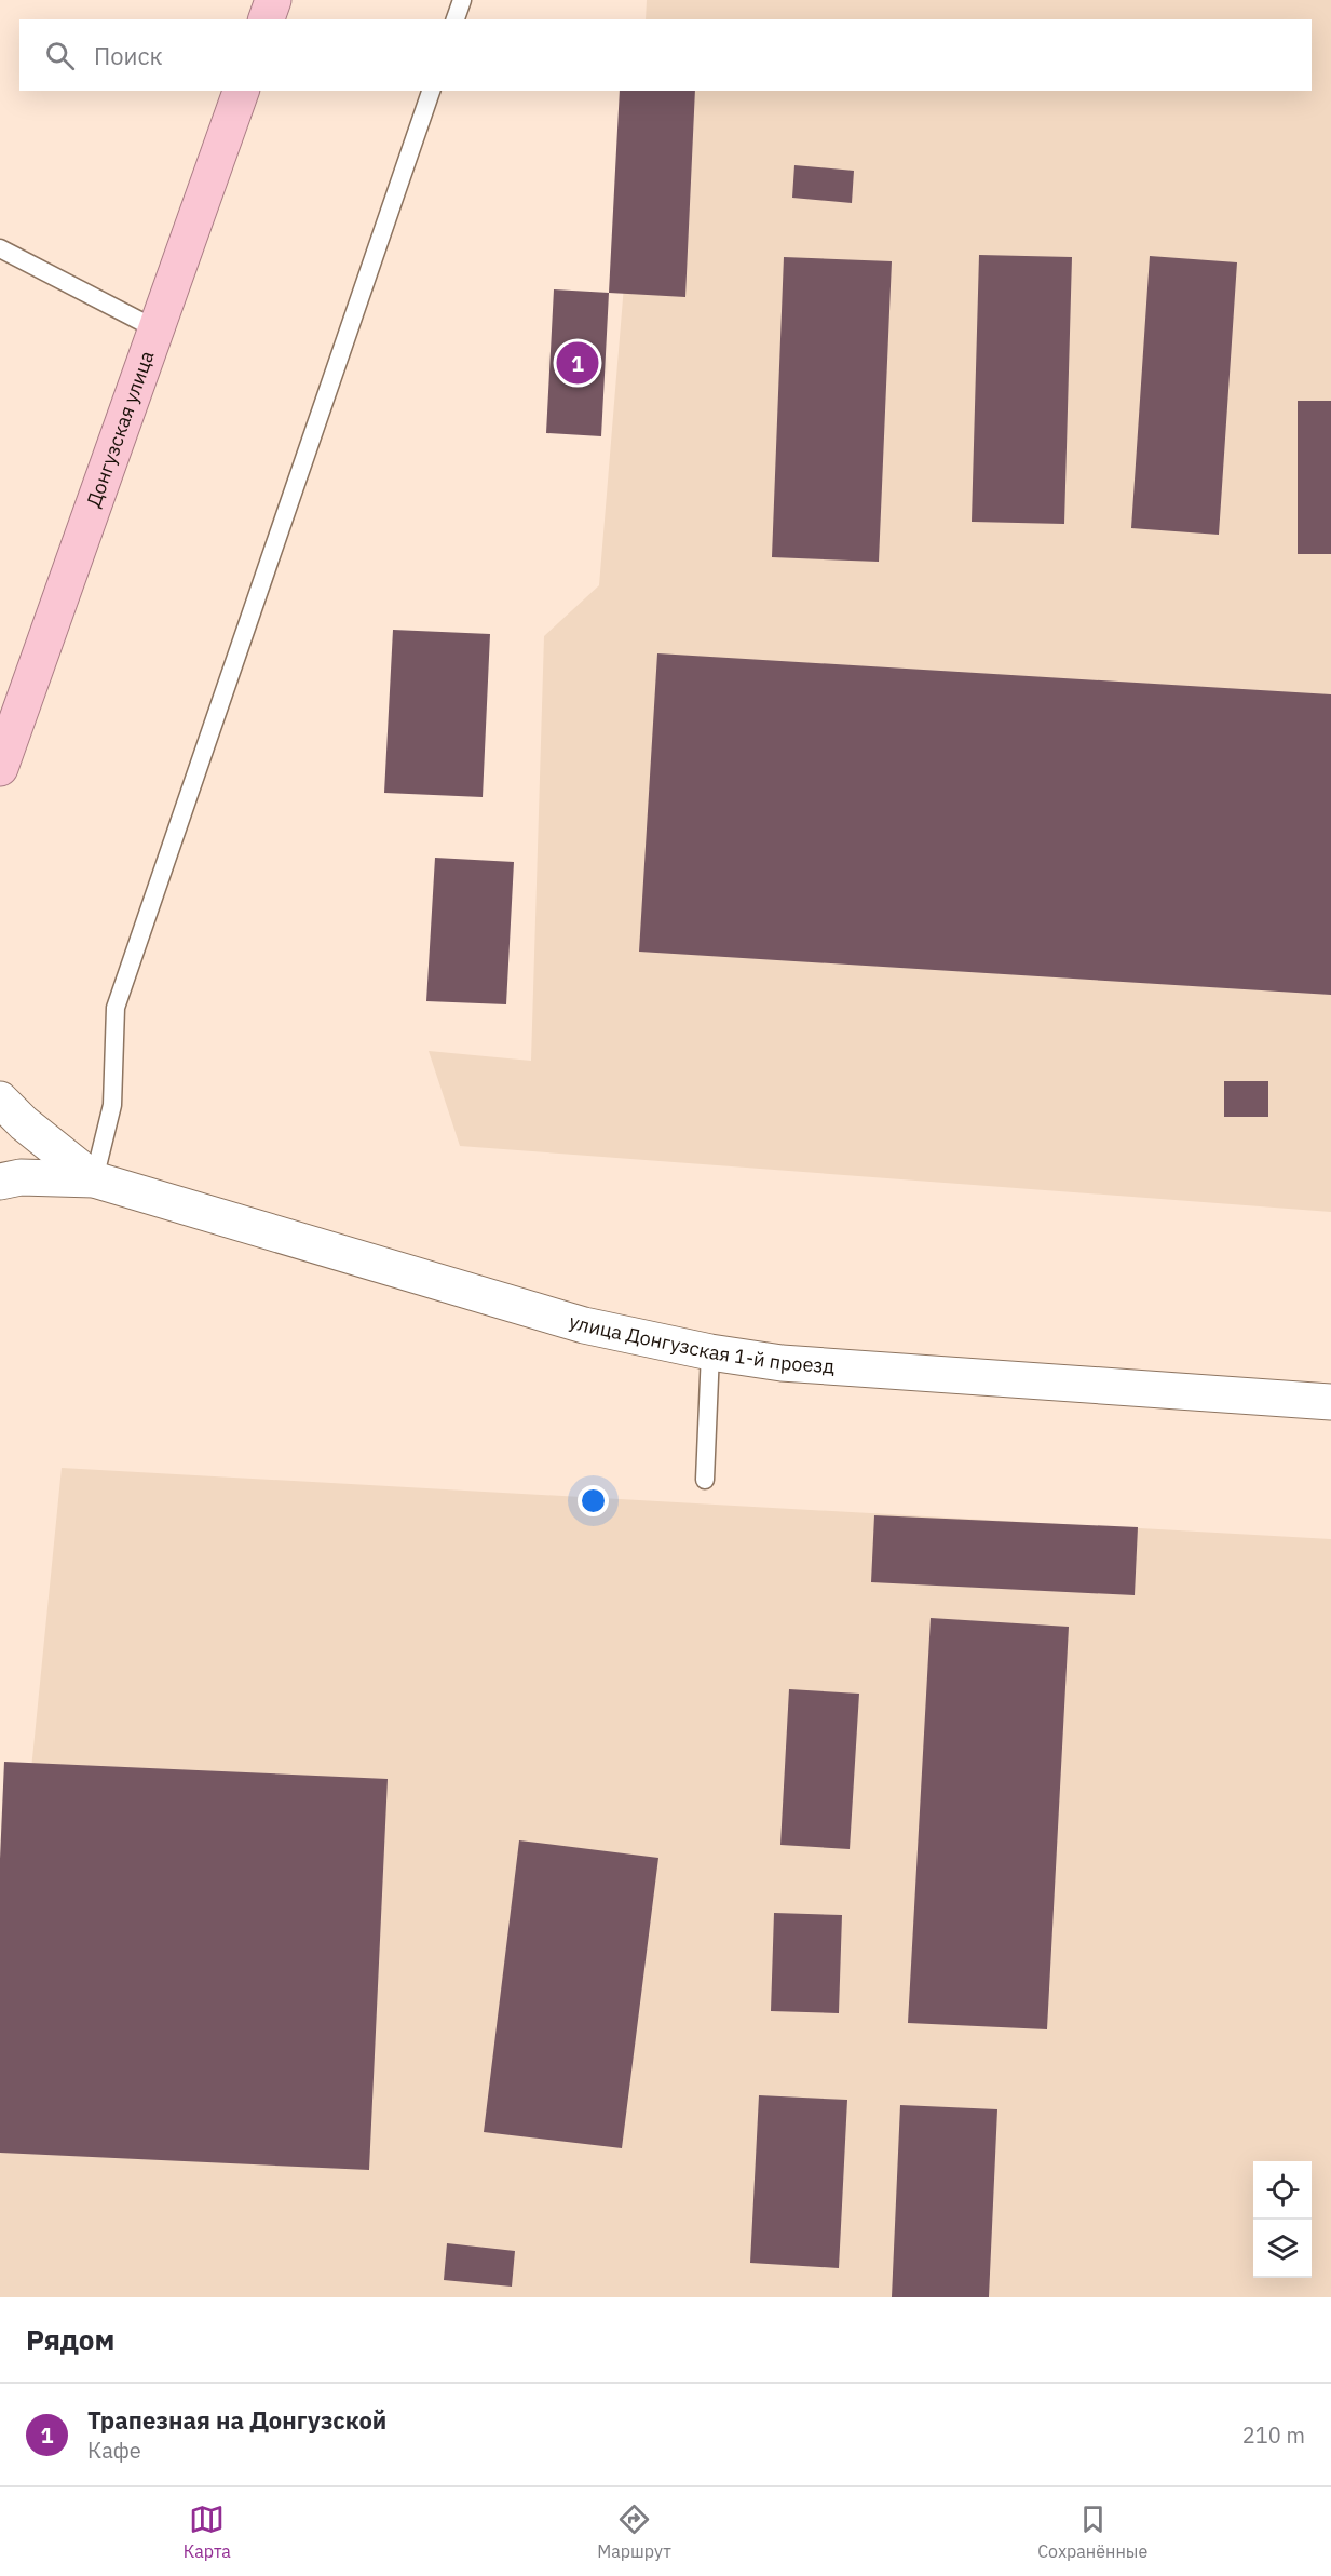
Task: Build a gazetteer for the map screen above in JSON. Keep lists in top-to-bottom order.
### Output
{
  "streets": {
    "highway": ["Донгузская улица"],
    "street": ["улица Донгузская 1-й проезд"]
  },
  "page": {
    "search": "Поиск",
    "pins": "1",
    "heading": "Рядом",
    "list": [
      {
        "mark": "1",
        "name": "Трапезная на Донгузской",
        "note": "Кафе",
        "value": "210 m"
      }
    ],
    "nav": ["Карта", "Маршрут", "Сохранённые"]
  }
}
